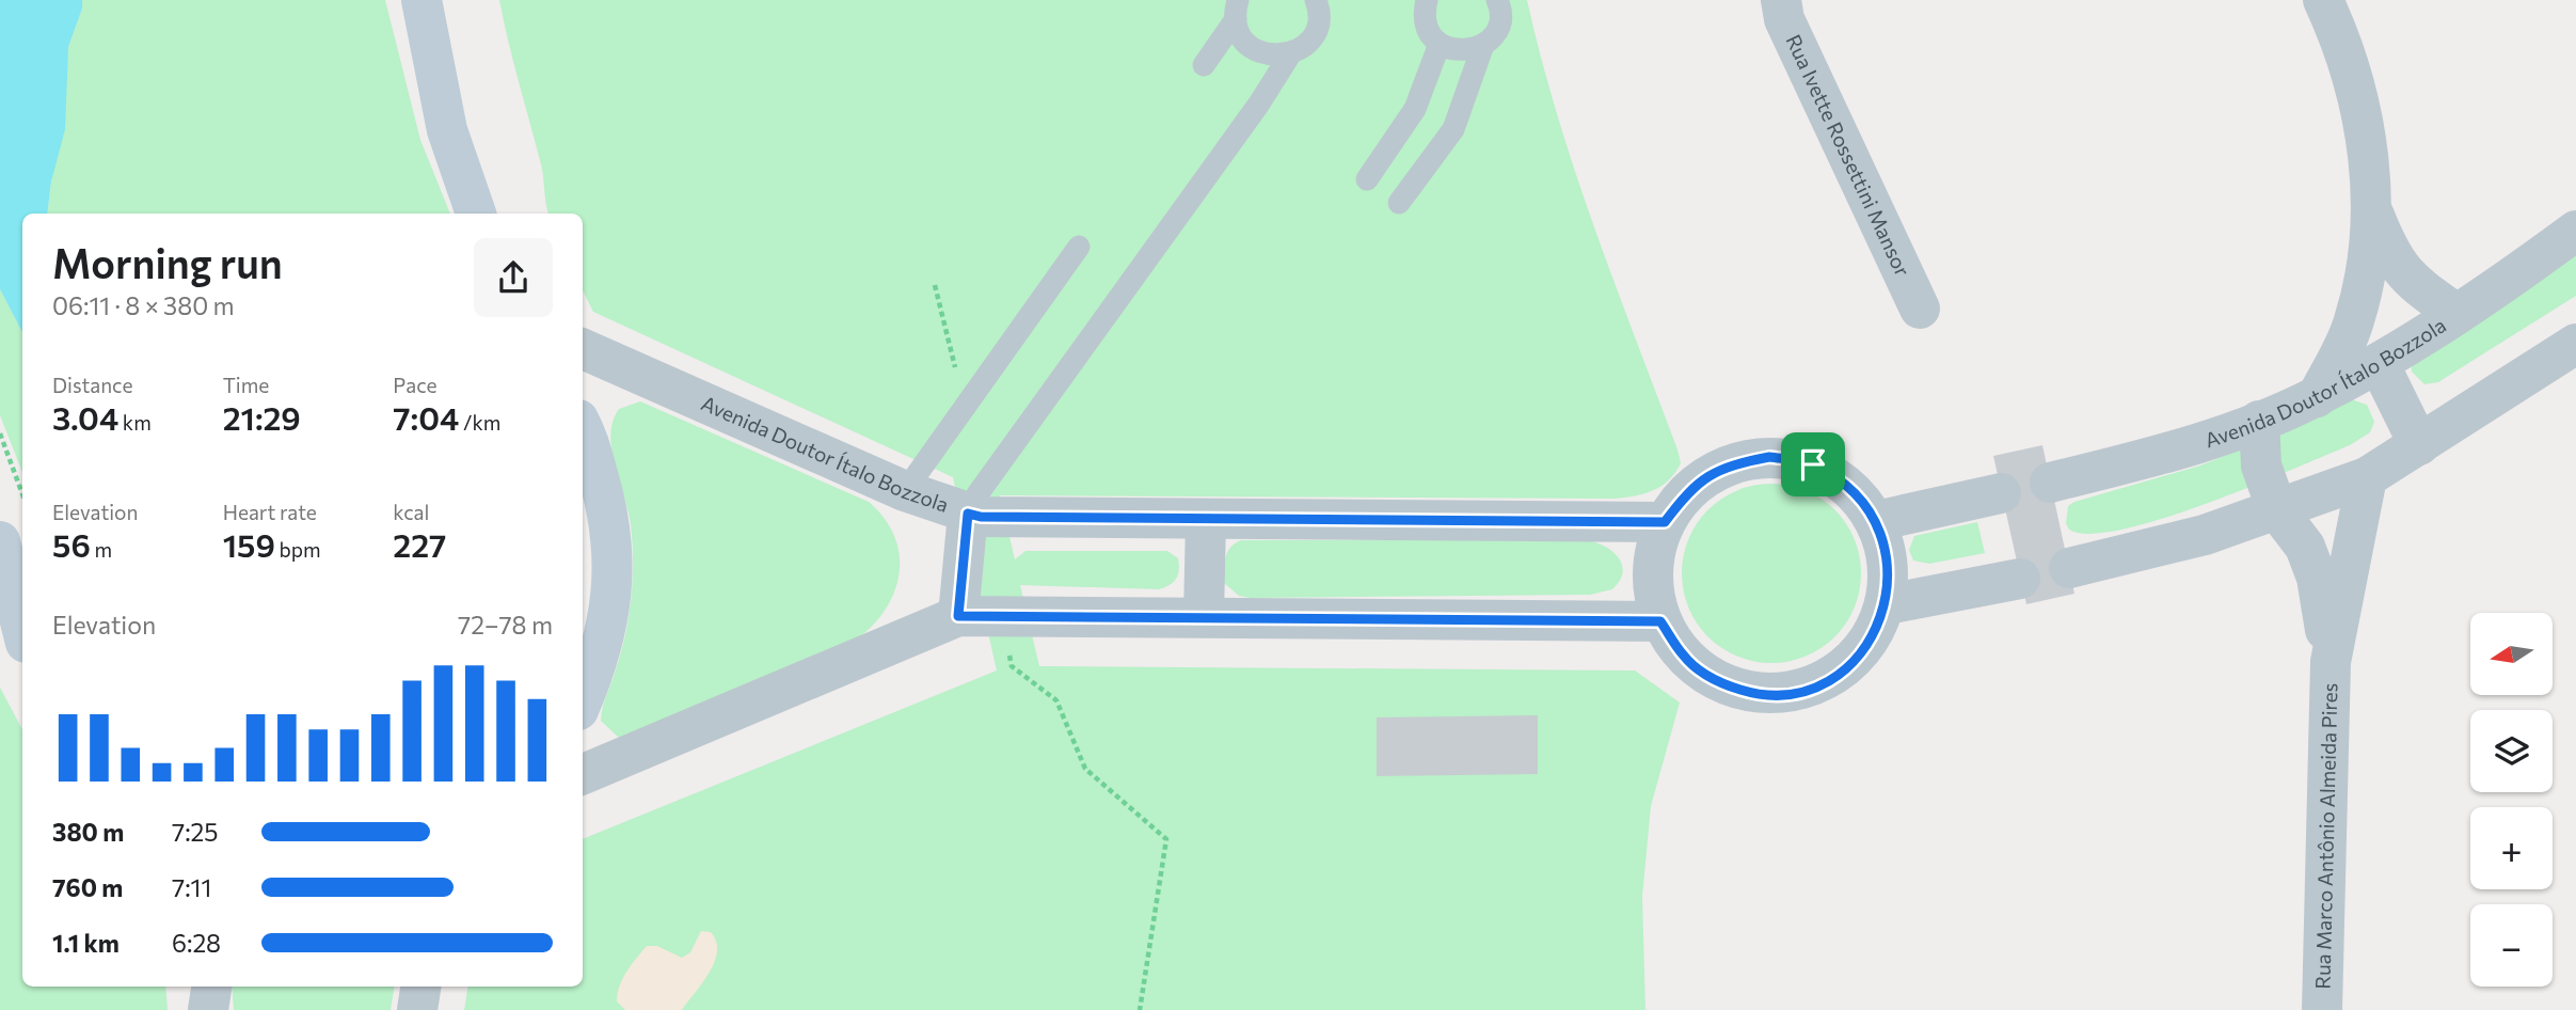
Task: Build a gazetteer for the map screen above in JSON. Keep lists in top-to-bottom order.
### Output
{
  "streets": {
    "street": ["Rua Ivette Rossettini Mansor", "Avenida Doutor Ítalo Bozzola", "Rua Marco Antônio Almeida Pires"]
  },
  "crossings": [
    ["Avenida Doutor Ítalo Bozzola", "Rua Marco Antônio Almeida Pires"]
  ],
  "north": "left",
  "page": {
    "heading": ["Morning run", "06:11 · 8 × 380 m"],
    "stats": [
      ["Distance", "3.04 km"],
      ["Time", "21:29"],
      ["Pace", "7:04 /km"],
      ["Elevation", "56 m"],
      ["Heart rate", "159 bpm"],
      ["kcal", "227"]
    ],
    "chart": ["Elevation", "72–78 m"],
    "map_buttons": ["+", "−"],
    "list": [
      {
        "name": "380 m",
        "note": "7:25"
      },
      {
        "name": "760 m",
        "note": "7:11"
      },
      {
        "name": "1.1 km",
        "note": "6:28"
      }
    ]
  }
}
